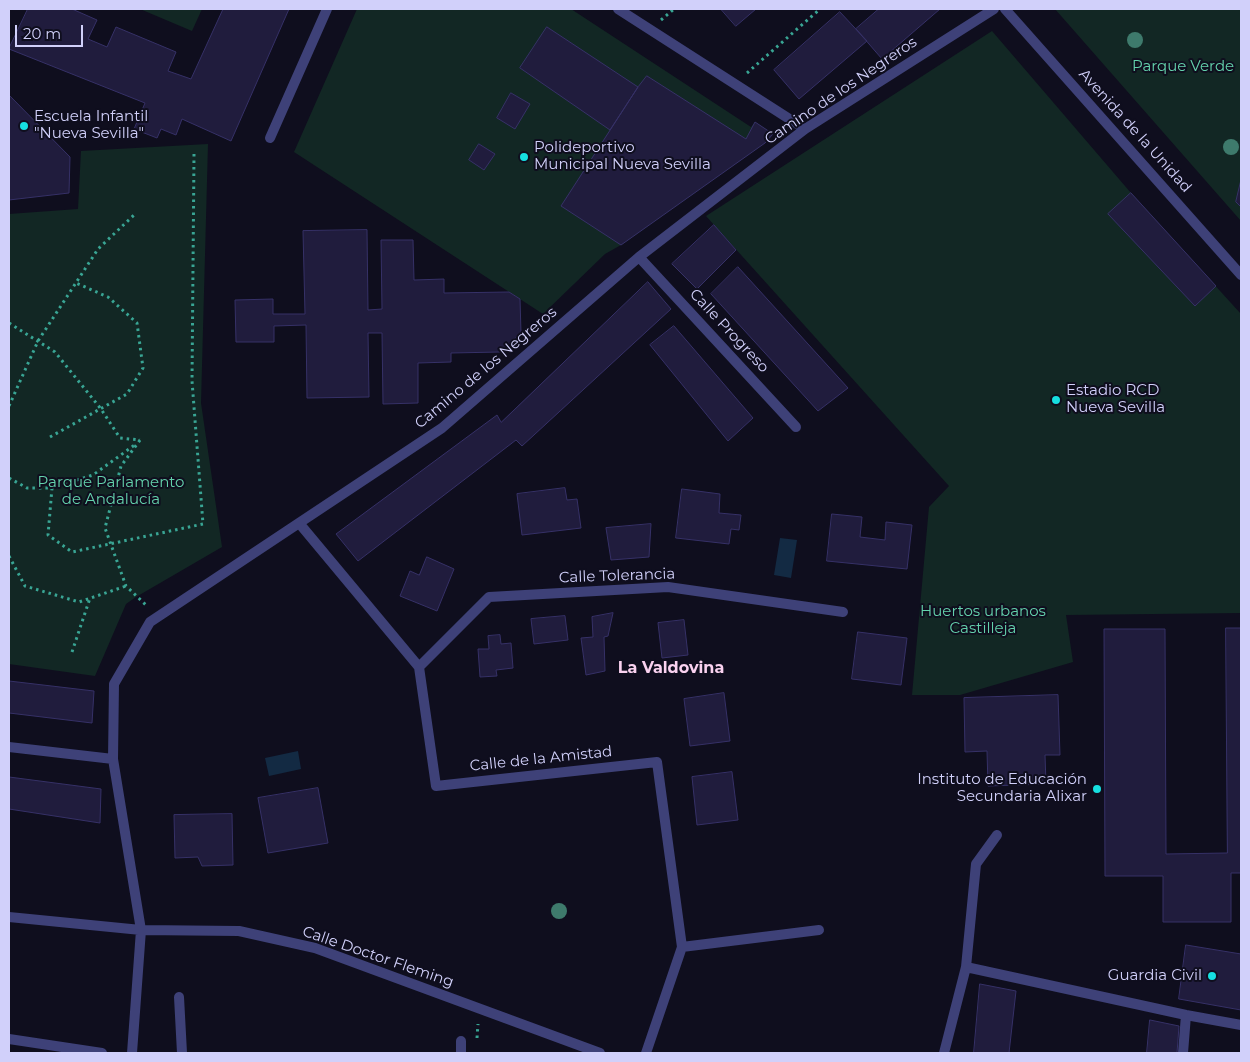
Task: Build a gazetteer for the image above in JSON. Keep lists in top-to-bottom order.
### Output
{
  "streets": {
    "street": [
      "Camino de los Negreros",
      "Avenida de la Unidad",
      "Calle Progreso",
      "Calle Tolerancia",
      "Calle de la Amistad",
      "Calle Doctor Fleming"
    ]
  },
  "crossings": [
    ["Camino de los Negreros", "Calle Progreso"],
    ["Camino de los Negreros", "Calle Doctor Fleming"],
    ["Calle Tolerancia", "Calle de la Amistad"]
  ],
  "districts": ["La Valdovina"],
  "parks": ["Parque Verde", "Parque Parlamento de Andalucía", "Huertos urbanos Castilleja"],
  "places": [
    "Escuela Infantil \"Nueva Sevilla\"",
    "Polideportivo Municipal Nueva Sevilla",
    "Estadio RCD Nueva Sevilla",
    "Instituto de Educación Secundaria Alixar",
    "Guardia Civil"
  ],
  "scale_bar": "20 m"
}
